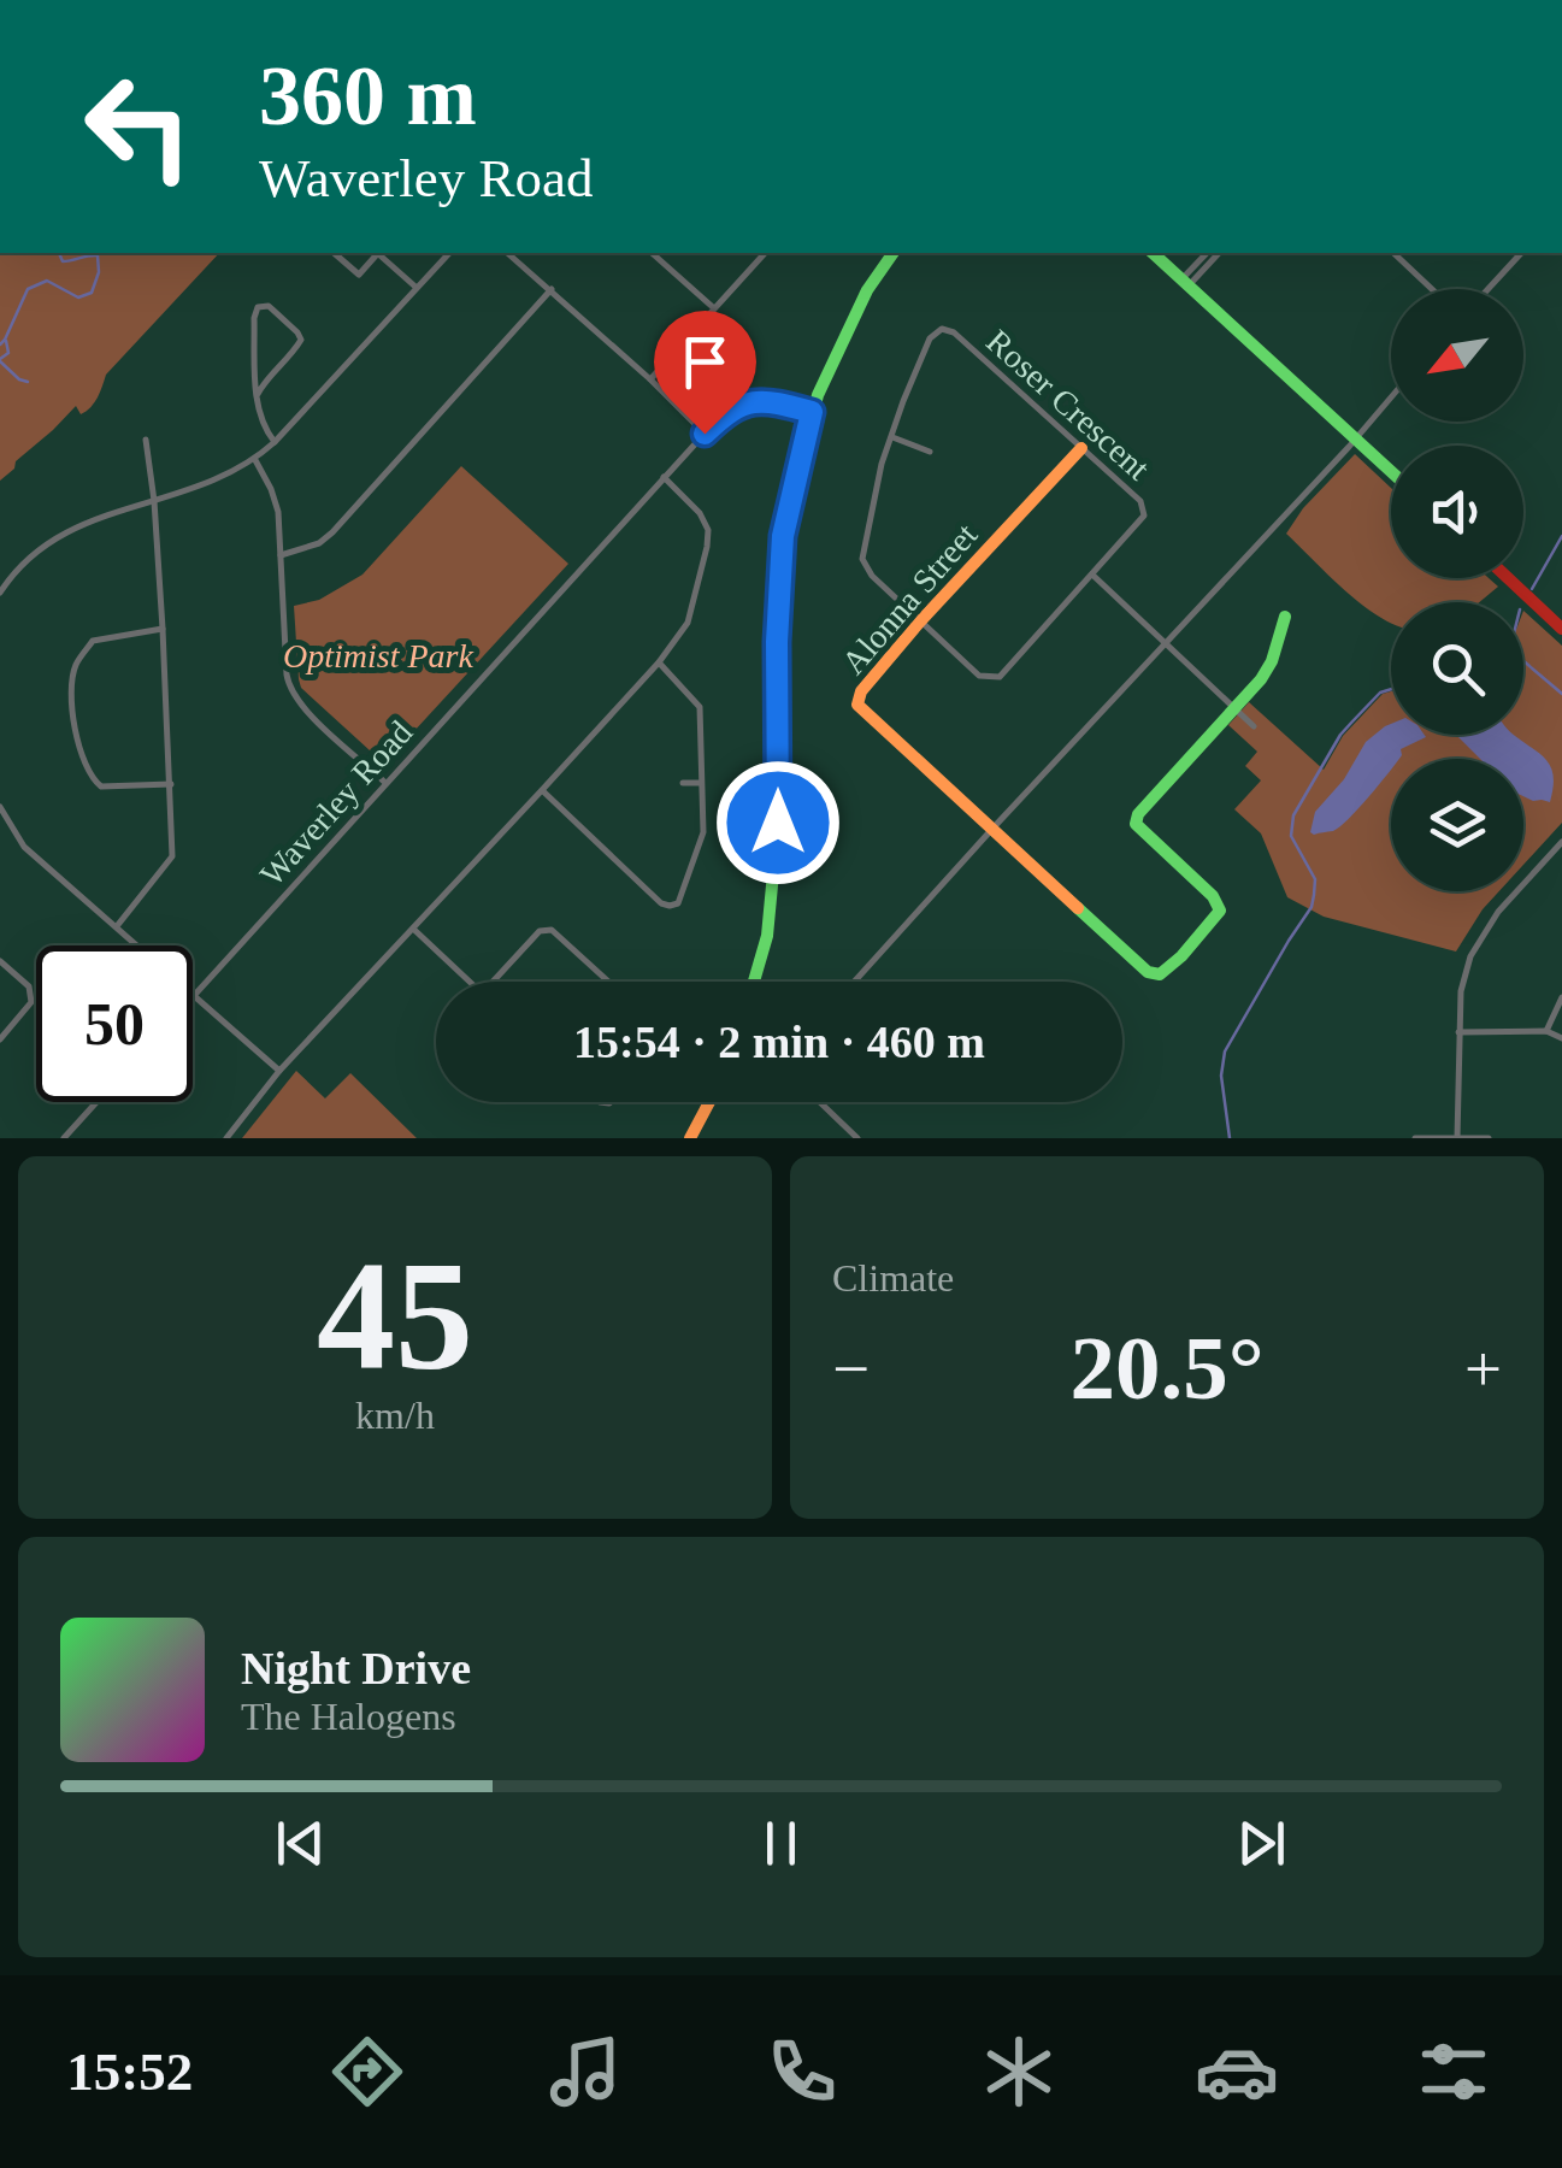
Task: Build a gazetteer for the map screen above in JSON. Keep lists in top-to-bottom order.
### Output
{
  "streets": {
    "street": ["Roser Crescent", "Alonna Street", "Waverley Road"]
  },
  "crossings": [
    ["Roser Crescent", "Alonna Street"]
  ],
  "parks": ["Optimist Park"],
  "north": "bottom left",
  "page": {
    "turn": ["360 m", "Waverley Road"],
    "limit": "50",
    "trip": "15:54 · 2 min · 460 m",
    "tile": [
      ["45", "km/h"],
      "Climate"
    ],
    "heat": ["−", "20.5°", "+"],
    "song": ["Night Drive", "The Halogens"],
    "tabs": "15:52"
  }
}
